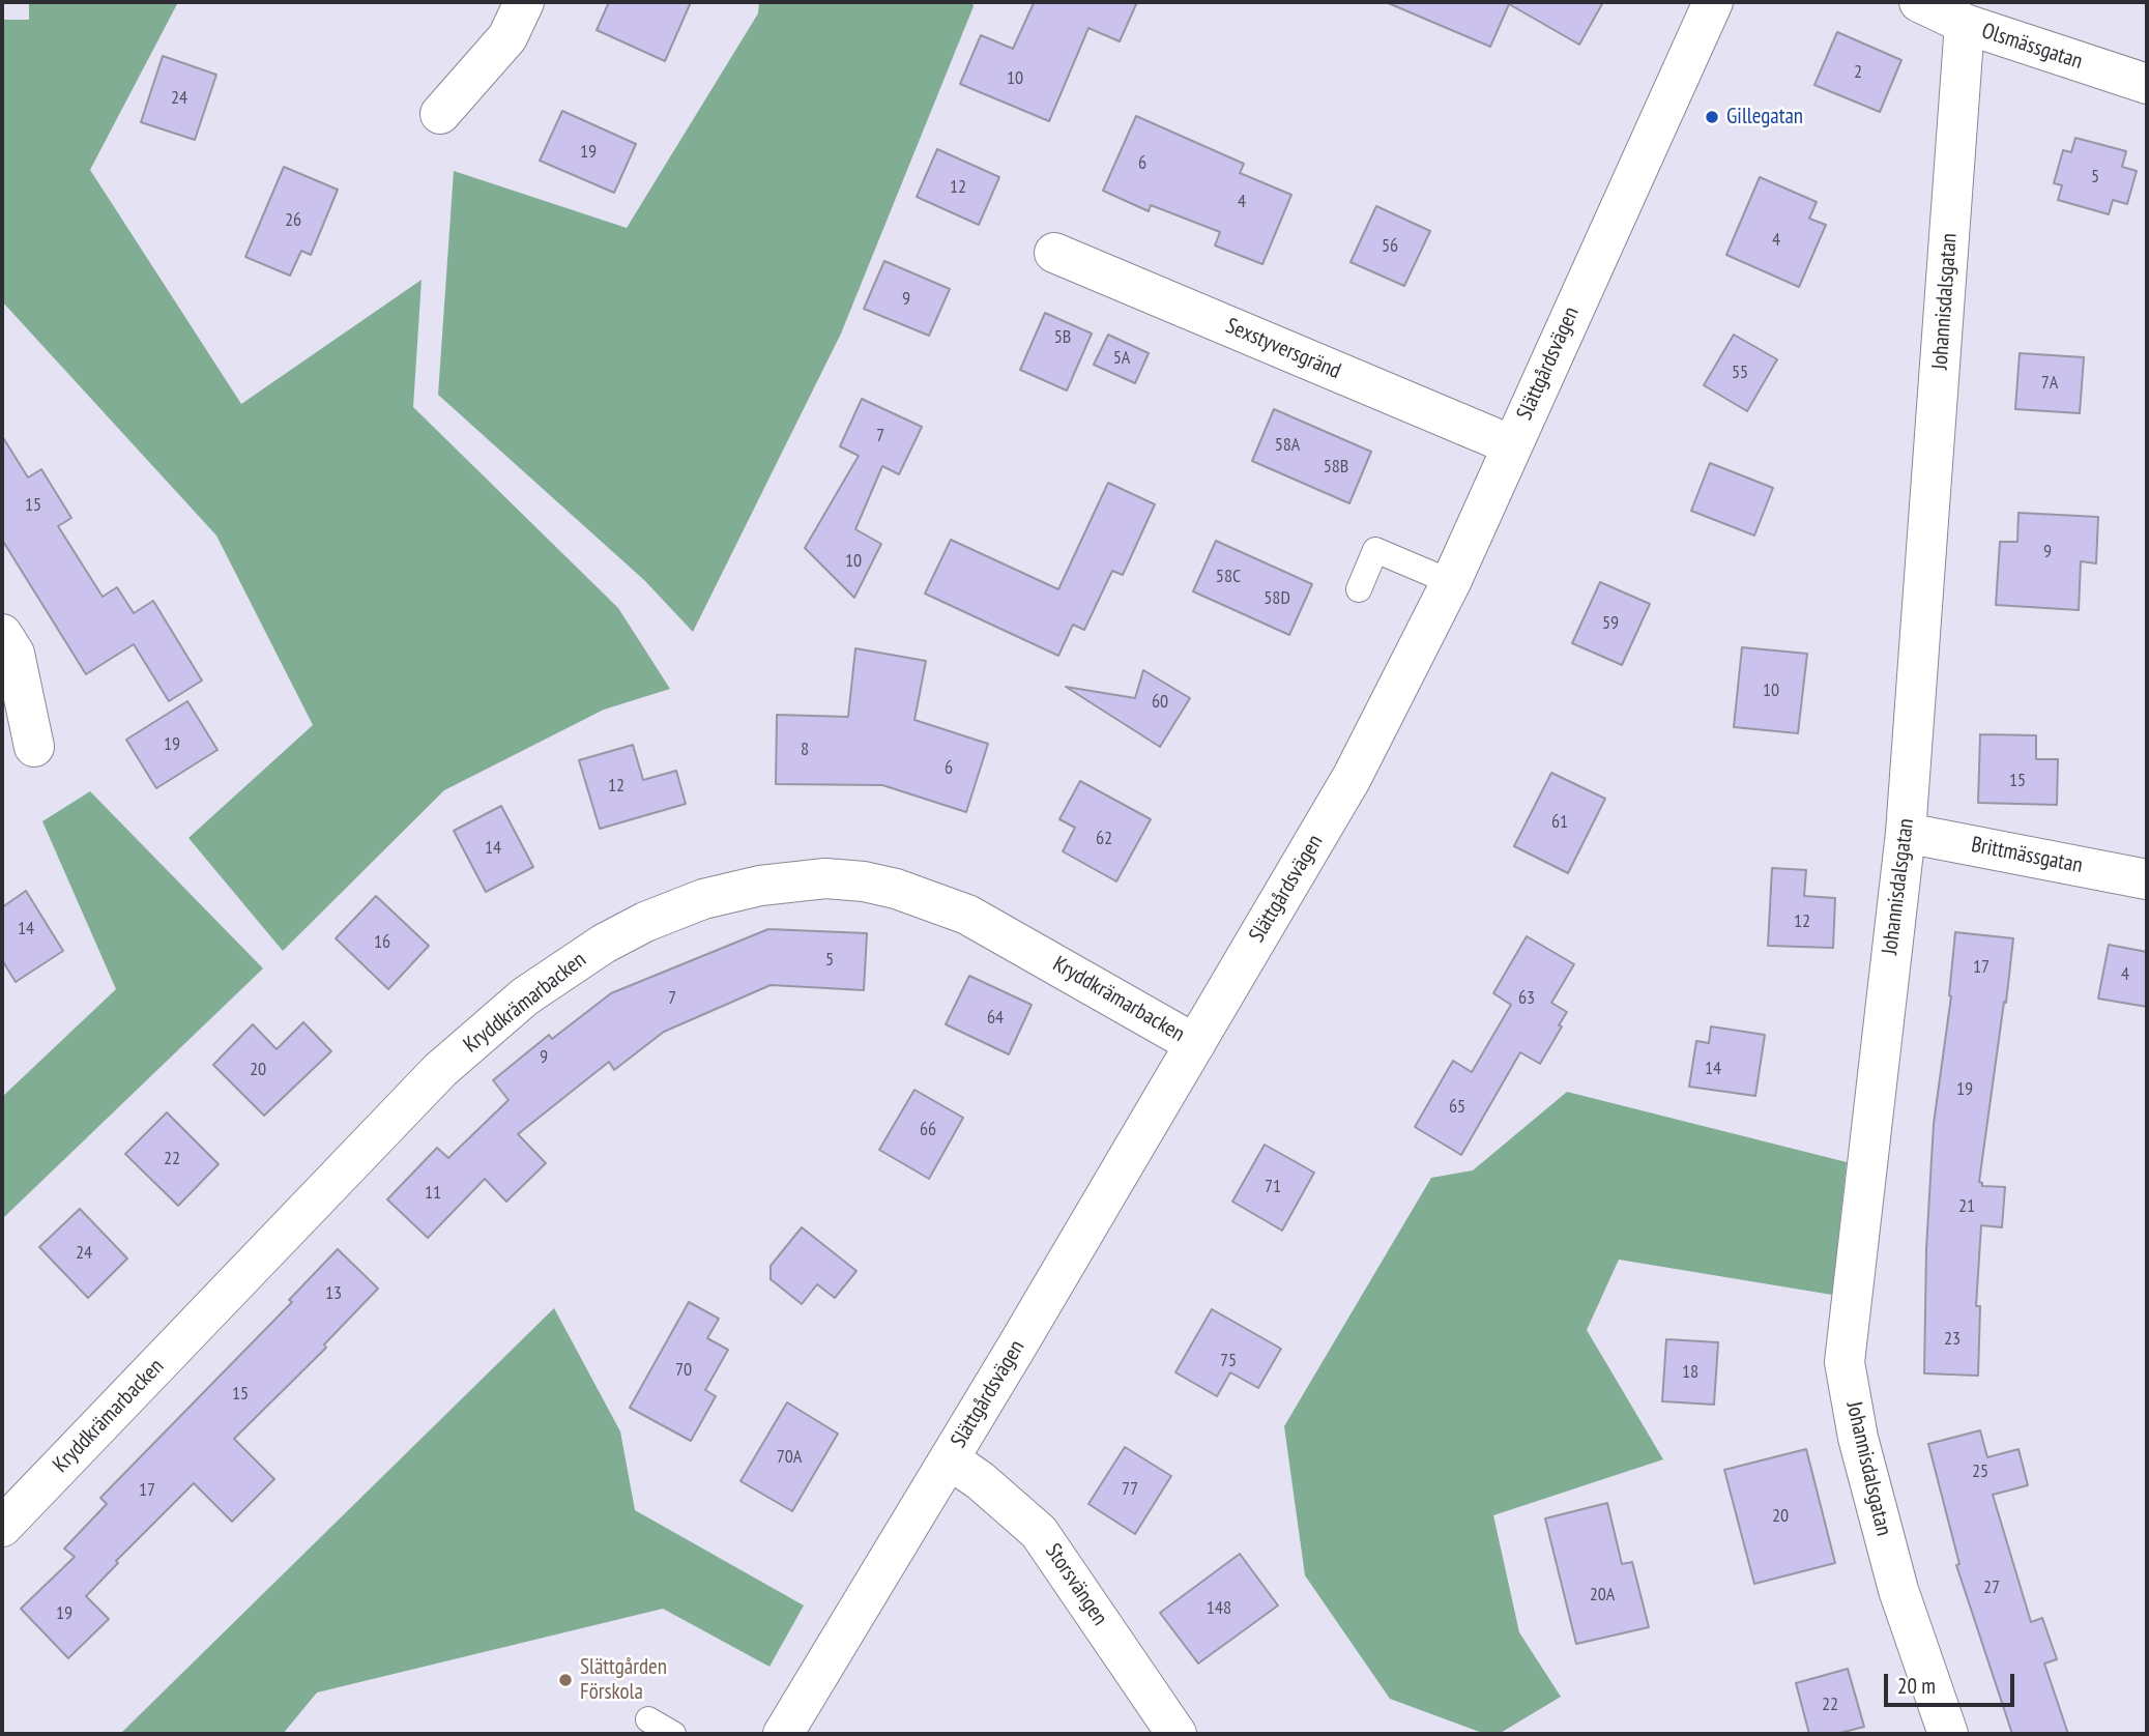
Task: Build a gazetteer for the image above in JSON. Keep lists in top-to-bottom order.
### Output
{
  "streets": {
    "street": [
      "Olsmässgatan",
      "Johannisdalsgatan",
      "Sexstyversgränd",
      "Slättgårdsvägen",
      "Brittmässgatan",
      "Kryddkrämarbacken",
      "Storsvängen"
    ]
  },
  "crossings": [
    ["Olsmässgatan", "Johannisdalsgatan"],
    ["Johannisdalsgatan", "Brittmässgatan"],
    ["Sexstyversgränd", "Slättgårdsvägen"],
    ["Slättgårdsvägen", "Kryddkrämarbacken"],
    ["Slättgårdsvägen", "Storsvängen"]
  ],
  "places": ["Gillegatan", "Slättgården Förskola"],
  "house_numbers": [
    "2",
    "10",
    "24",
    "19",
    "6",
    "5",
    "12",
    "4",
    "26",
    "4",
    "56",
    "9",
    "5B",
    "5A",
    "55",
    "7A",
    "7",
    "58A",
    "58B",
    "15",
    "9",
    "10",
    "58C",
    "58D",
    "59",
    "10",
    "60",
    "19",
    "8",
    "6",
    "15",
    "12",
    "61",
    "62",
    "14",
    "12",
    "14",
    "16",
    "5",
    "17",
    "4",
    "7",
    "63",
    "64",
    "9",
    "14",
    "20",
    "19",
    "65",
    "66",
    "22",
    "71",
    "11",
    "21",
    "24",
    "13",
    "23",
    "75",
    "70",
    "18",
    "15",
    "70A",
    "25",
    "77",
    "17",
    "20",
    "27",
    "20A",
    "148",
    "19",
    "22"
  ],
  "scale_bar": "20 m"
}
